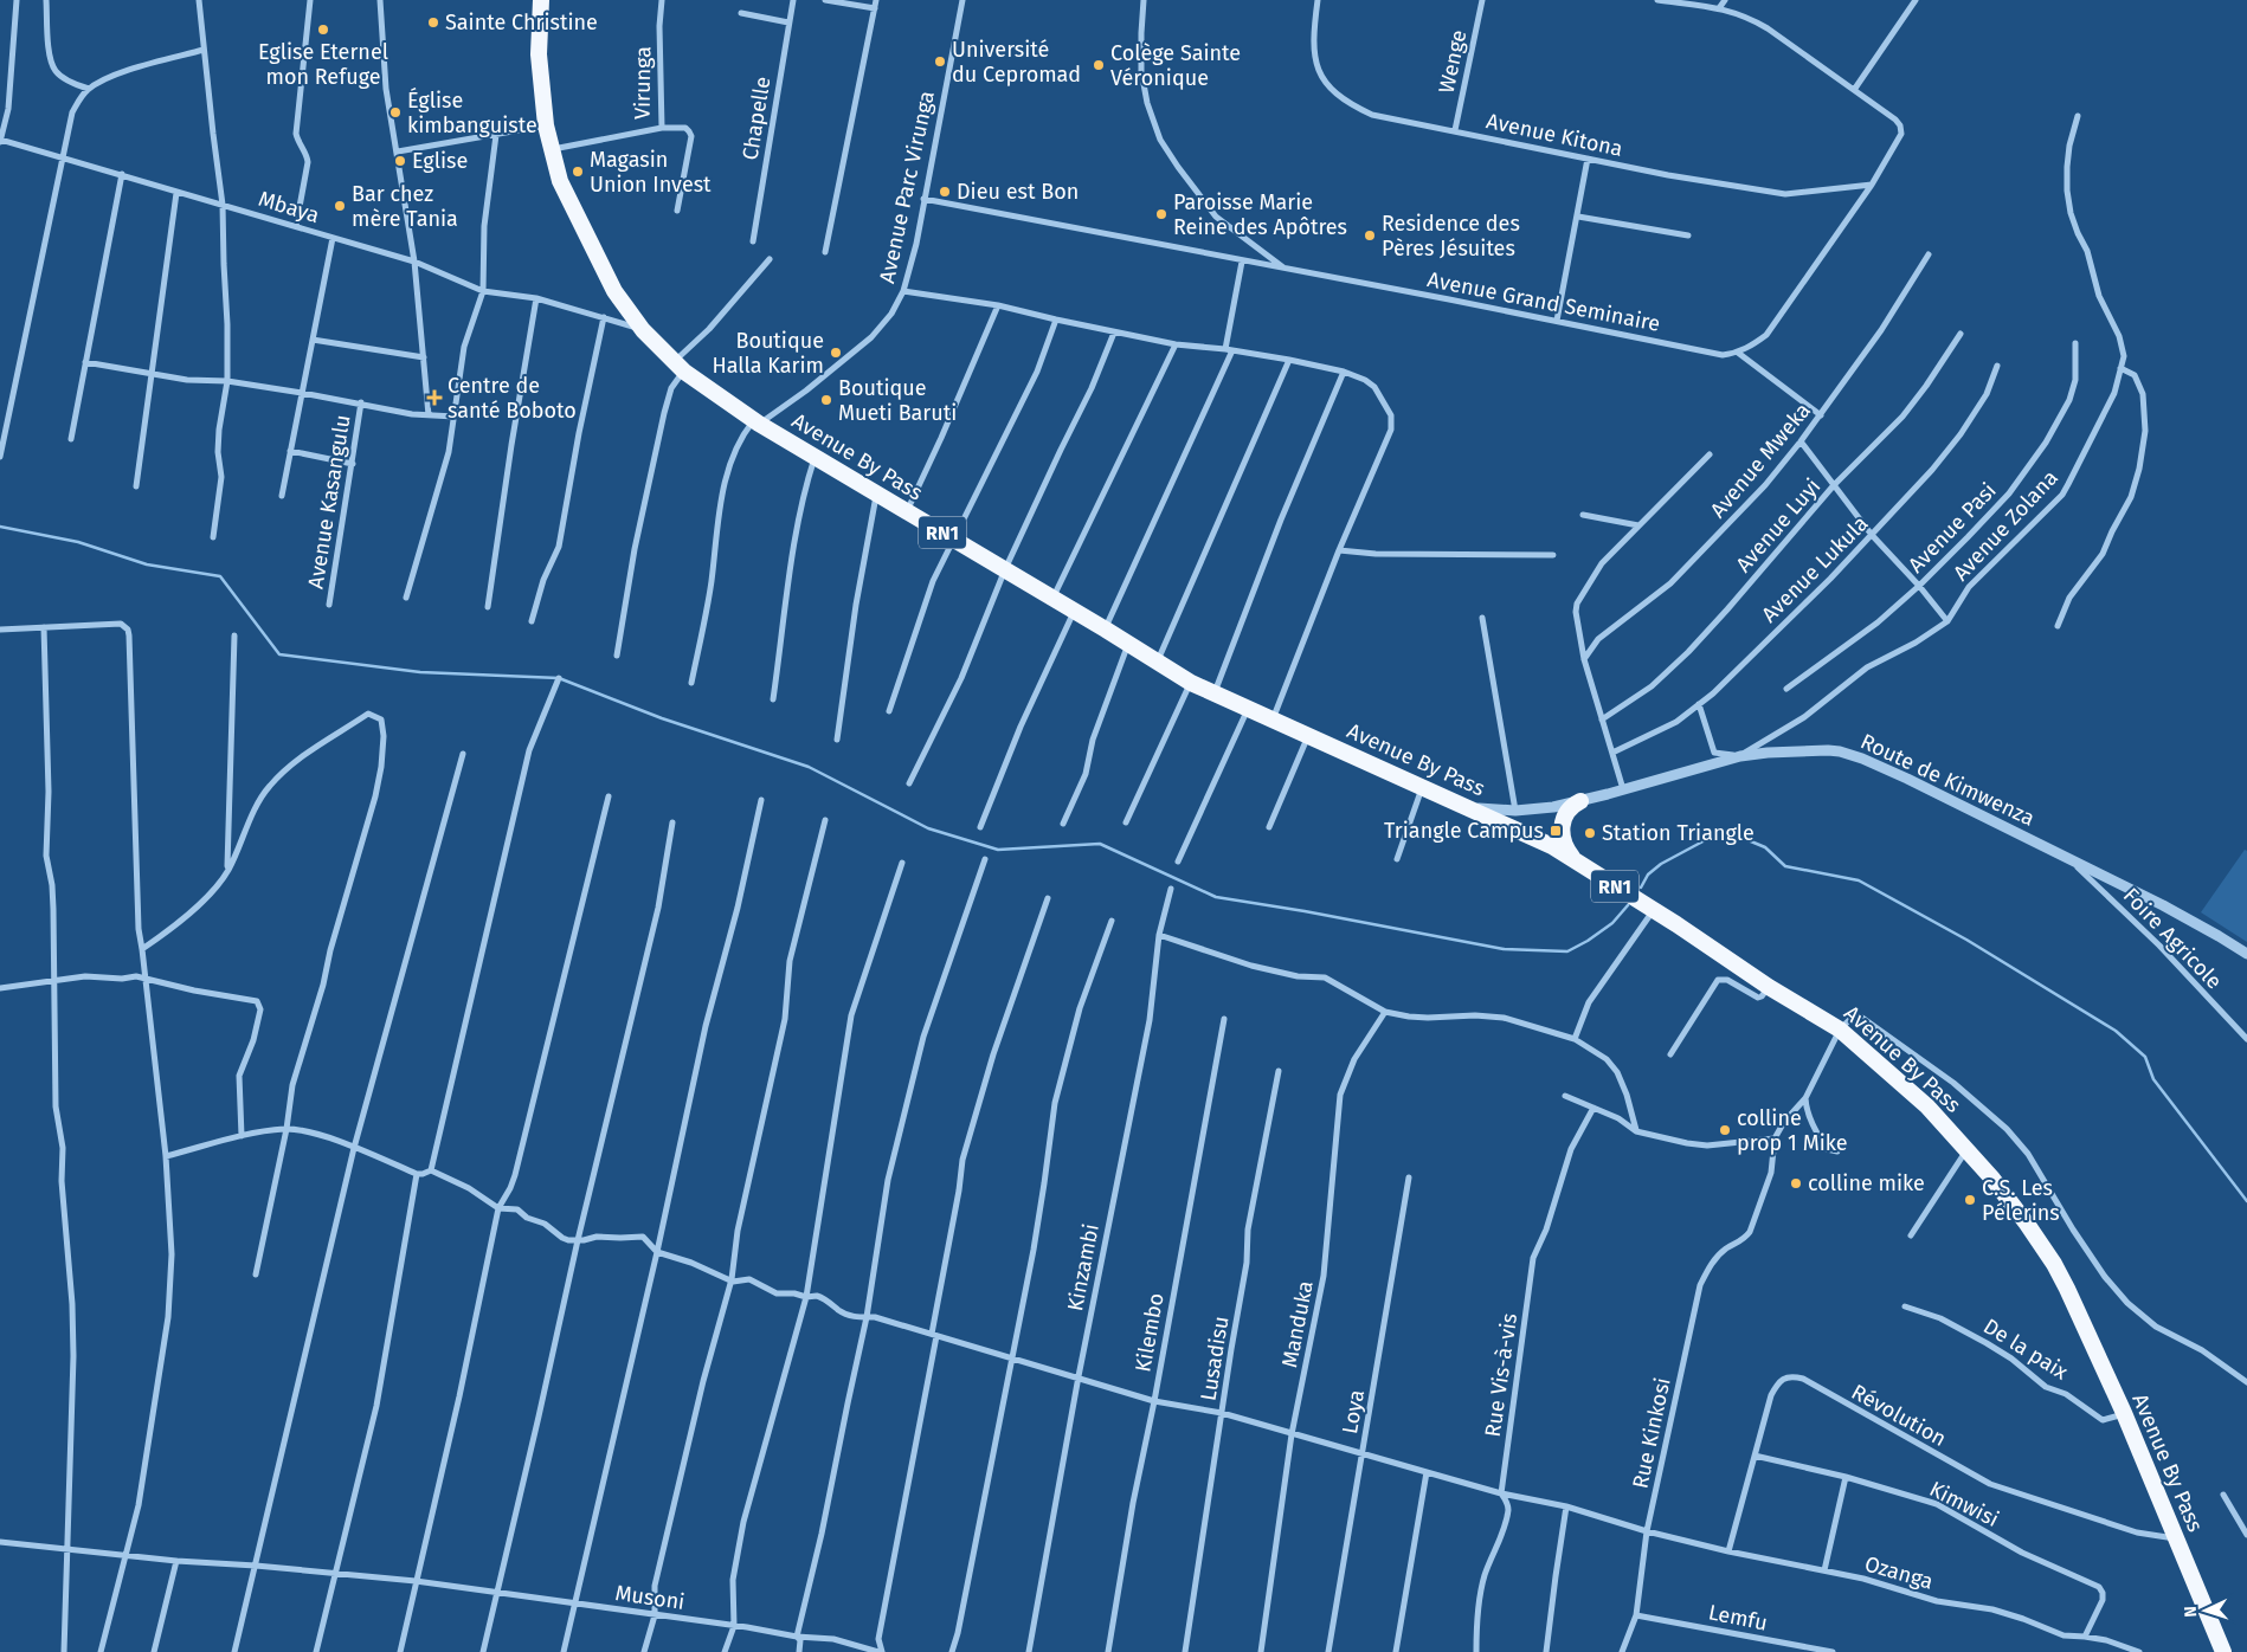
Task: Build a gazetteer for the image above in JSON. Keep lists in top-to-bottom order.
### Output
{
  "streets": {
    "highway": ["Avenue By Pass", "RN1"],
    "street": [
      "Wenge",
      "Virunga",
      "Chapelle",
      "Avenue Kitona",
      "Avenue Parc Virunga",
      "Mbaya",
      "Avenue Grand Seminaire",
      "Avenue Mweka",
      "Avenue Kasangulu",
      "Avenue Luyi",
      "Avenue Zolana",
      "Avenue Pasi",
      "Avenue Lukula",
      "Route de Kimwenza",
      "Foire Agricole",
      "Kinzambi",
      "Manduka",
      "Kilembo",
      "De la paix",
      "Lusadisu",
      "Rue Vis-à-vis",
      "Loya",
      "Révolution",
      "Rue Kinkosi",
      "Kimwisi",
      "Ozanga",
      "Musoni",
      "Lemfu"
    ]
  },
  "crossings": [
    ["Wenge", "Avenue Kitona"],
    ["Virunga", "Avenue By Pass"],
    ["Avenue Parc Virunga", "Avenue Grand Seminaire"],
    ["Avenue Parc Virunga", "Avenue By Pass"],
    ["Mbaya", "Avenue By Pass"],
    ["Avenue By Pass", "Route de Kimwenza"],
    ["Avenue By Pass", "De la paix"],
    ["Avenue By Pass", "Révolution"],
    ["Avenue Zolana", "Route de Kimwenza"],
    ["Route de Kimwenza", "Foire Agricole"],
    ["Kinzambi", "Ozanga"],
    ["Manduka", "Ozanga"],
    ["Kilembo", "Ozanga"],
    ["Lusadisu", "Ozanga"],
    ["Rue Vis-à-vis", "Ozanga"],
    ["Loya", "Ozanga"],
    ["Révolution", "Kimwisi"],
    ["Révolution", "Ozanga"],
    ["Rue Kinkosi", "Ozanga"],
    ["Rue Kinkosi", "Lemfu"],
    ["Kimwisi", "Ozanga"]
  ],
  "places": {
    "other": [
      "Sainte Christine",
      "Eglise Eternel mon Refuge",
      "Université du Cepromad",
      "Colège Sainte Véronique",
      "Église kimbanguiste",
      "Eglise",
      "Magasin Union Invest",
      "Dieu est Bon",
      "Bar chez mère Tania",
      "Paroisse Marie Reine des Apôtres",
      "Residence des Pères Jésuites",
      "Boutique Halla Karim",
      "Boutique Mueti Baruti",
      "Station Triangle",
      "colline prop 1 Mike",
      "colline mike",
      "C.S. Les Pélerins"
    ],
    "health": ["Centre de santé Boboto"],
    "transit": ["Triangle Campus"]
  },
  "north": "left"
}
